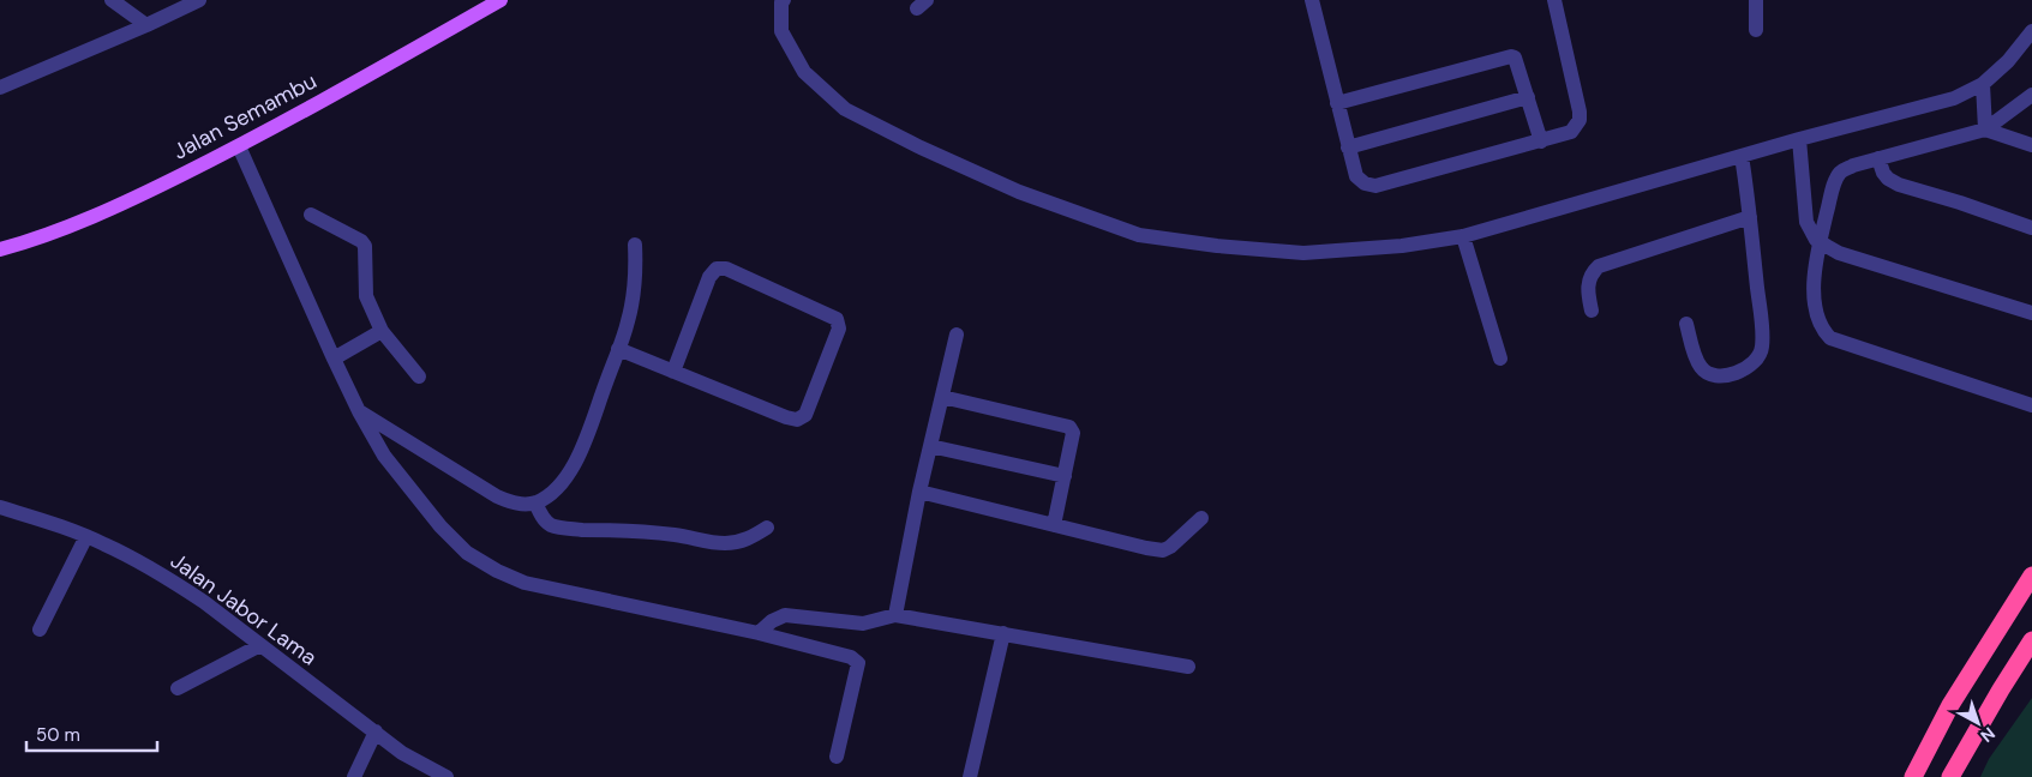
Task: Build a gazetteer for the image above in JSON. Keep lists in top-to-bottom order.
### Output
{
  "streets": {
    "main road": ["Jalan Semambu"],
    "street": ["Jalan Jabor Lama"]
  },
  "scale_bar": "50 m",
  "north": "bottom right"
}
